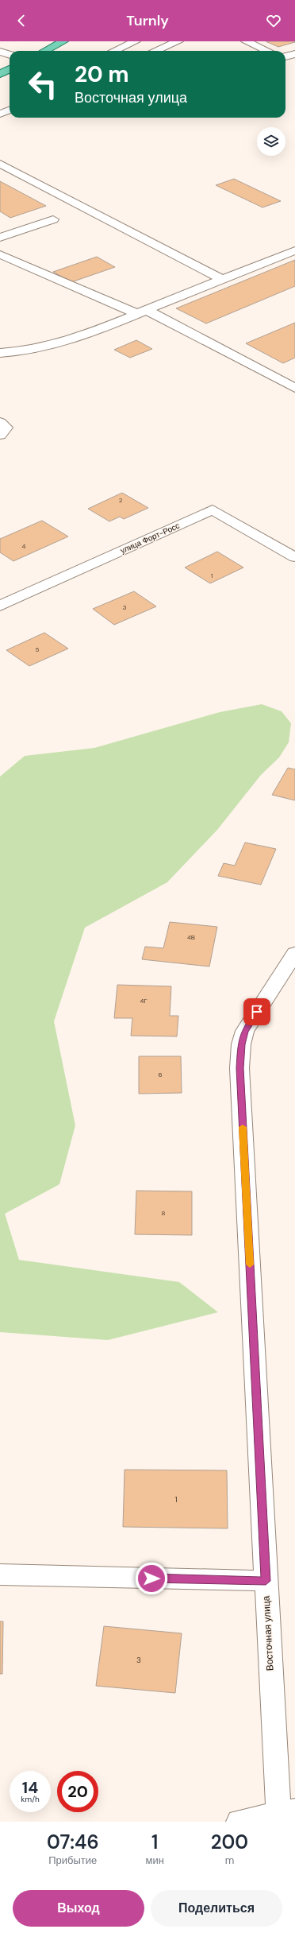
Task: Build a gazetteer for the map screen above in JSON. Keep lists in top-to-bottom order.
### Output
{
  "streets": {
    "street": ["улица Форт-Росс", "Восточная улица"]
  },
  "house_numbers": [
    "2",
    "4",
    "1",
    "3",
    "5",
    "4В",
    "4Г",
    "6",
    "8",
    "1",
    "3"
  ],
  "page": {
    "header": "Turnly",
    "turn": ["20 m", "Восточная улица"],
    "speed": "14 km/h",
    "limit": "20",
    "eta": [
      "07:46",
      "Прибытие",
      "1",
      "мин",
      "200",
      "m"
    ],
    "buttons": ["Выход", "Поделиться"]
  }
}
